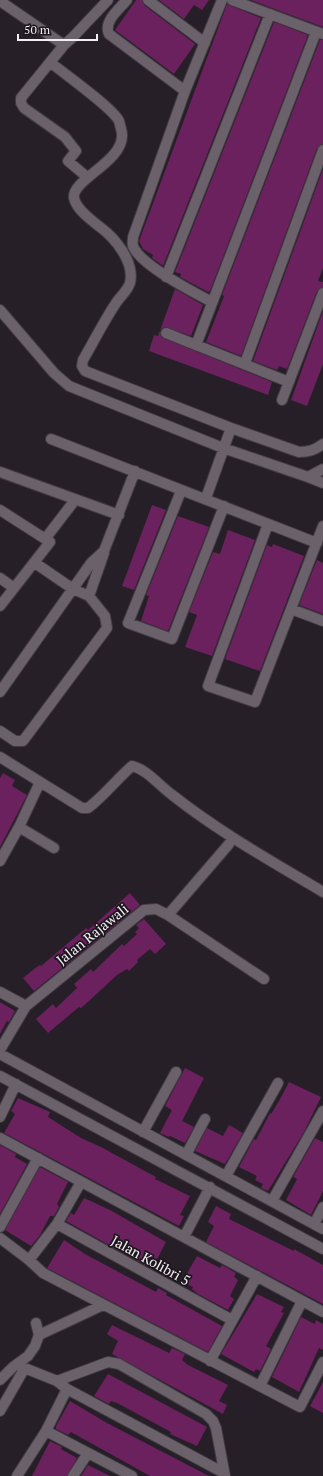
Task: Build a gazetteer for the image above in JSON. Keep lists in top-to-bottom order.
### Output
{
  "streets": {
    "street": ["Jalan Rajawali", "Jalan Kolibri 5"]
  },
  "scale_bar": "50 m"
}
